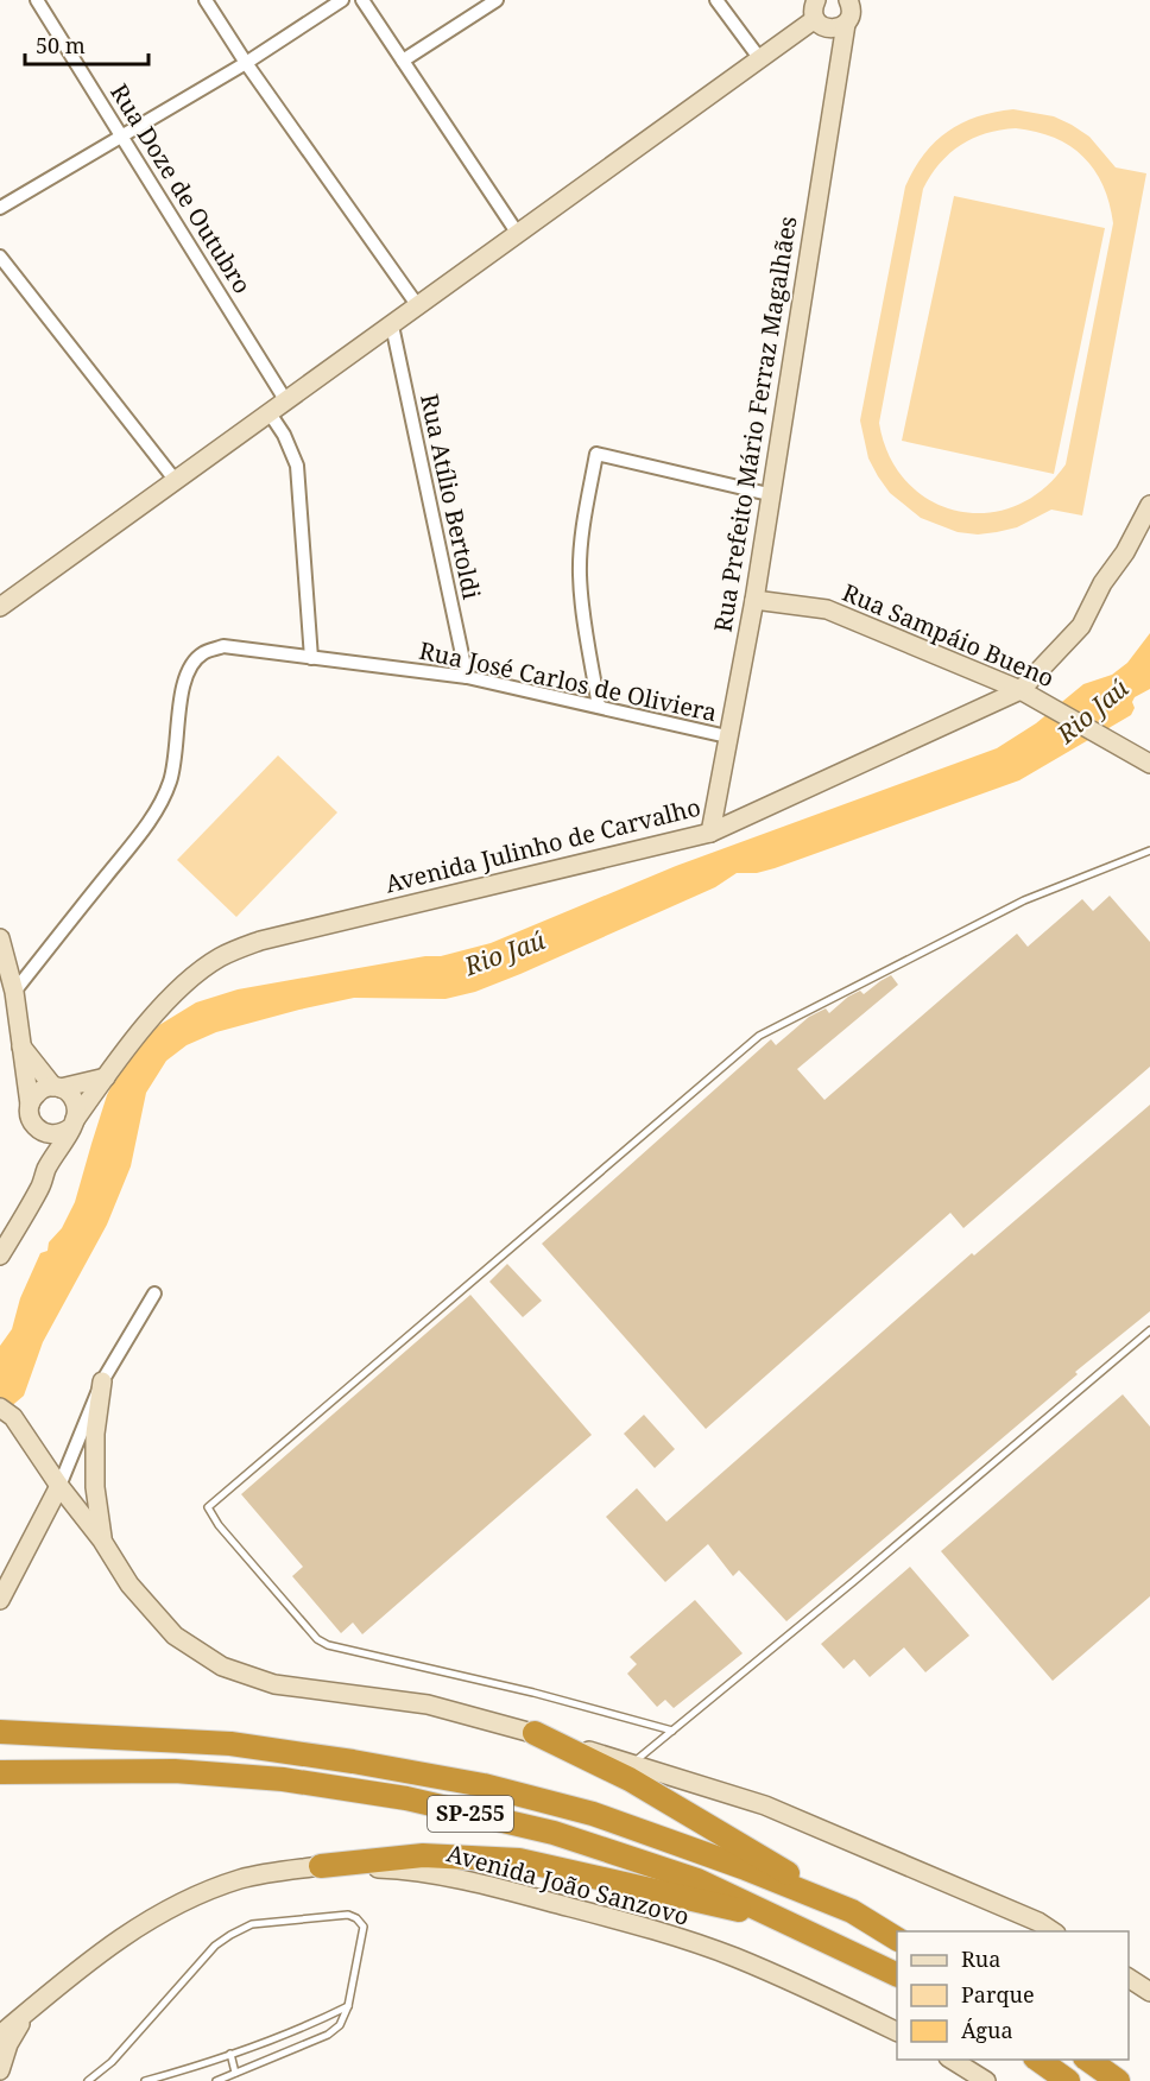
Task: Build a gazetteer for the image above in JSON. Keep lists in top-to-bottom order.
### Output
{
  "streets": {
    "highway": ["SP-255"],
    "street": [
      "Rua Doze de Outubro",
      "Rua Prefeito Mário Ferraz Magalhães",
      "Rua Atílio Bertoldi",
      "Rua Sampáio Bueno",
      "Rua José Carlos de Oliviera",
      "Avenida Julinho de Carvalho",
      "Avenida João Sanzovo"
    ]
  },
  "crossings": [
    ["Rua Prefeito Mário Ferraz Magalhães", "Rua Sampáio Bueno"],
    ["Rua Prefeito Mário Ferraz Magalhães", "Rua José Carlos de Oliviera"],
    ["Rua Prefeito Mário Ferraz Magalhães", "Avenida Julinho de Carvalho"],
    ["Rua Atílio Bertoldi", "Rua José Carlos de Oliviera"],
    ["Rua Sampáio Bueno", "Avenida Julinho de Carvalho"]
  ],
  "water": ["Rio Jaú"],
  "legend": ["Rua", "Parque", "Água"],
  "scale_bar": "50 m"
}
